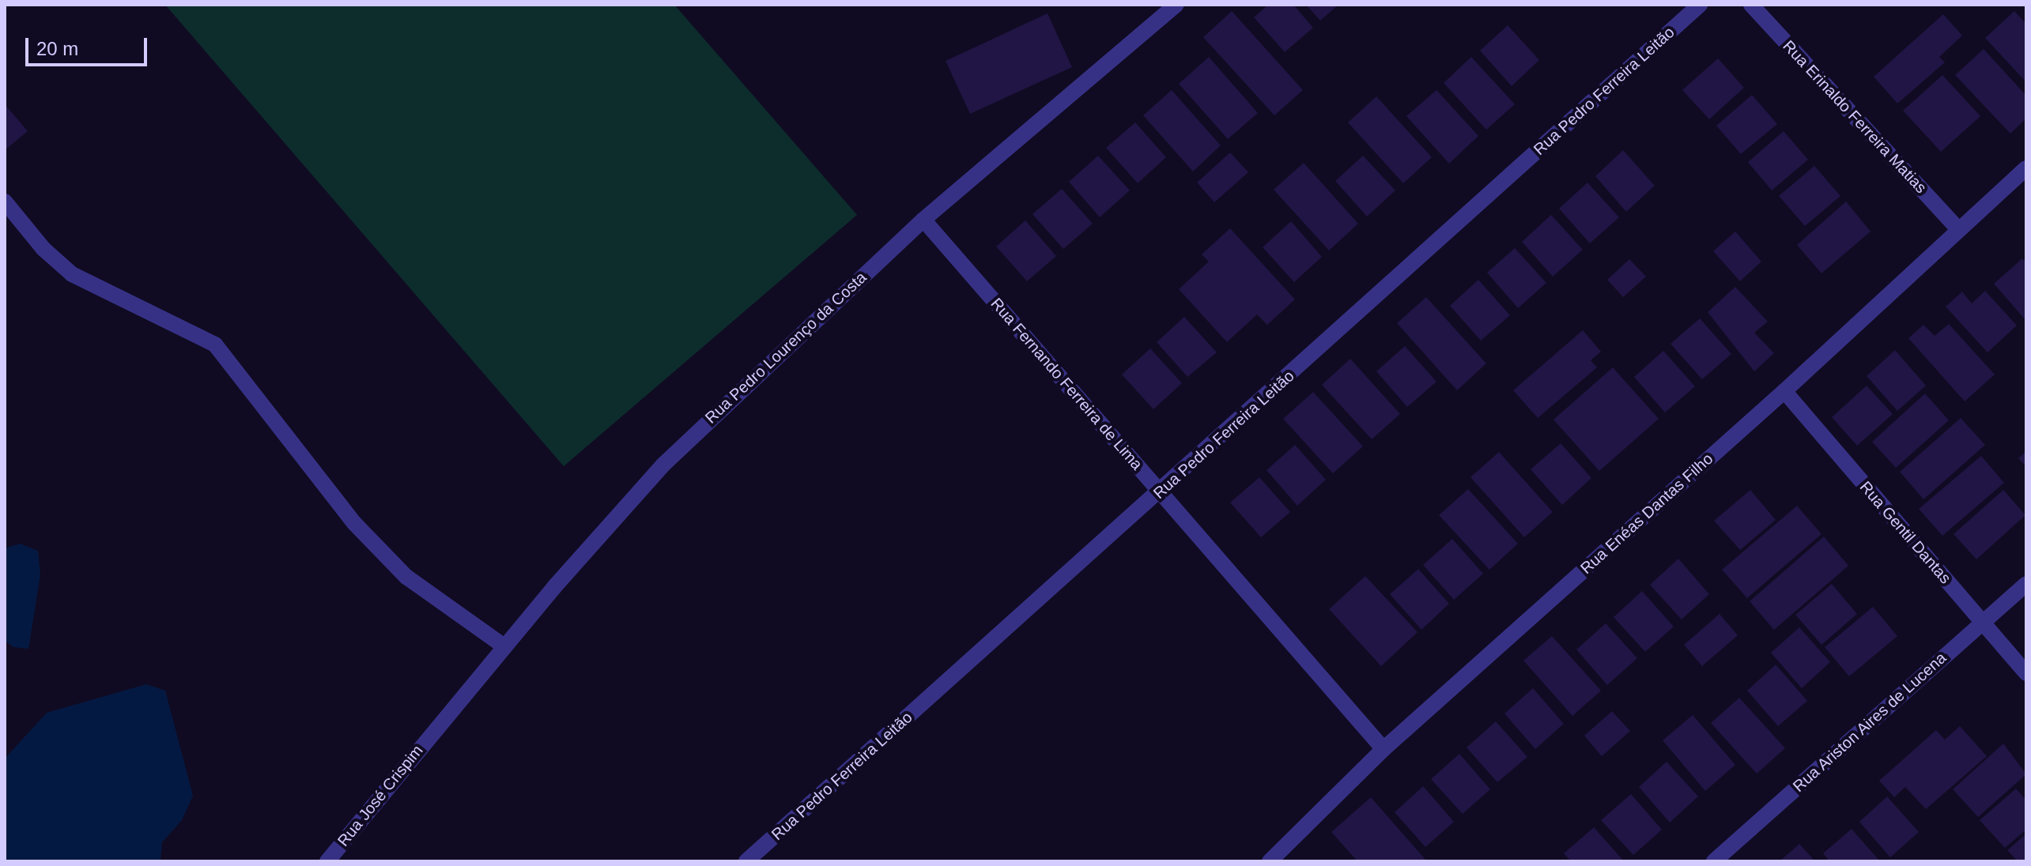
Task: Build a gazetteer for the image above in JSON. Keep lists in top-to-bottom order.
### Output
{
  "streets": {
    "street": [
      "Rua Pedro Ferreira Leitão",
      "Rua Erinaldo Ferreira Matias",
      "Rua Pedro Lourenço da Costa",
      "Rua Fernando Ferreira de Lima",
      "Rua Enéas Dantas Filho",
      "Rua Gentil Dantas",
      "Rua Ariston Aires de Lucena",
      "Rua José Crispim"
    ]
  },
  "crossings": [
    ["Rua Pedro Ferreira Leitão", "Rua Fernando Ferreira de Lima"],
    ["Rua Erinaldo Ferreira Matias", "Rua Enéas Dantas Filho"],
    ["Rua Pedro Lourenço da Costa", "Rua Fernando Ferreira de Lima"],
    ["Rua Pedro Lourenço da Costa", "Rua José Crispim"],
    ["Rua Fernando Ferreira de Lima", "Rua Enéas Dantas Filho"],
    ["Rua Enéas Dantas Filho", "Rua Gentil Dantas"],
    ["Rua Gentil Dantas", "Rua Ariston Aires de Lucena"]
  ],
  "scale_bar": "20 m"
}
